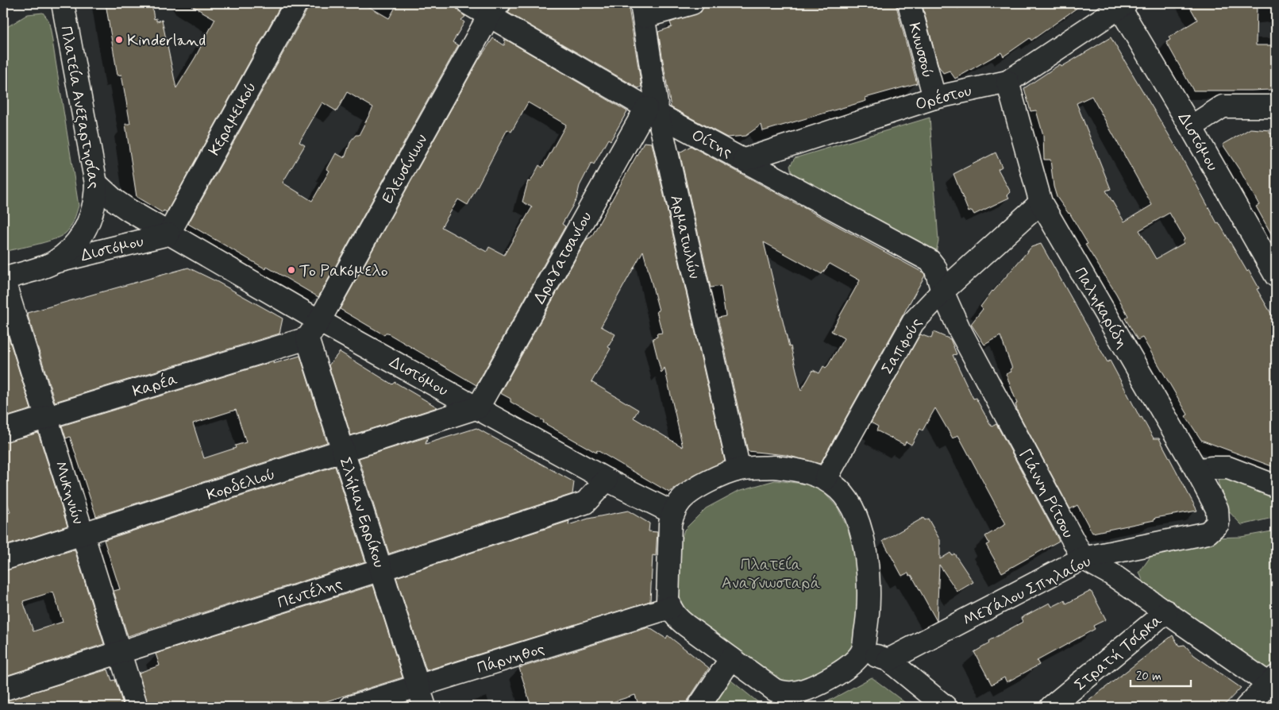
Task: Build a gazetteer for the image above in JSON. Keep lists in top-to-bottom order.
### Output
{
  "streets": {
    "street": [
      "Κνωσσού",
      "Ορέστου",
      "Πλατεία Ανεξαρτησίας",
      "Κεραµεικού",
      "Διστόμου",
      "Οίτης",
      "Ελευσίνιων",
      "Αρματωλών",
      "Δραγατσανίου",
      "Παληκαρίδη",
      "Σαπφούς",
      "Καρέα",
      "Κορδελιού",
      "Μυκηνών",
      "Γιάννη Ρίτσου",
      "Σλήμαν Ερρίκου",
      "Μεγάλου Σπηλαίου",
      "Πεντέλης",
      "Στρατή Τσίρκα",
      "Πάρνηθος"
    ]
  },
  "crossings": [
    ["Κνωσσού", "Ορέστου"],
    ["Ορέστου", "Διστόμου"],
    ["Ορέστου", "Οίτης"],
    ["Ορέστου", "Παληκαρίδη"],
    ["Πλατεία Ανεξαρτησίας", "Διστόμου"],
    ["Πλατεία Ανεξαρτησίας", "Μυκηνών"],
    ["Κεραµεικού", "Διστόμου"],
    ["Διστόμου", "Ελευσίνιων"],
    ["Διστόμου", "Δραγατσανίου"],
    ["Διστόμου", "Κορδελιού"],
    ["Διστόμου", "Πεντέλης"],
    ["Οίτης", "Ελευσίνιων"],
    ["Οίτης", "Αρματωλών"],
    ["Οίτης", "Δραγατσανίου"],
    ["Οίτης", "Σαπφούς"],
    ["Οίτης", "Γιάννη Ρίτσου"],
    ["Αρματωλών", "Δραγατσανίου"],
    ["Δραγατσανίου", "Κορδελιού"],
    ["Παληκαρίδη", "Σαπφούς"],
    ["Παληκαρίδη", "Μεγάλου Σπηλαίου"],
    ["Σαπφούς", "Γιάννη Ρίτσου"],
    ["Καρέα", "Μυκηνών"],
    ["Καρέα", "Σλήμαν Ερρίκου"],
    ["Κορδελιού", "Μυκηνών"],
    ["Κορδελιού", "Σλήμαν Ερρίκου"],
    ["Μυκηνών", "Πεντέλης"],
    ["Γιάννη Ρίτσου", "Μεγάλου Σπηλαίου"],
    ["Σλήμαν Ερρίκου", "Πεντέλης"],
    ["Σλήμαν Ερρίκου", "Πάρνηθος"]
  ],
  "parks": ["Πλατεία Αναγνωσταρά"],
  "places": ["Kinderland", "Το Ρακόμελο"],
  "scale_bar": "20 m"
}
